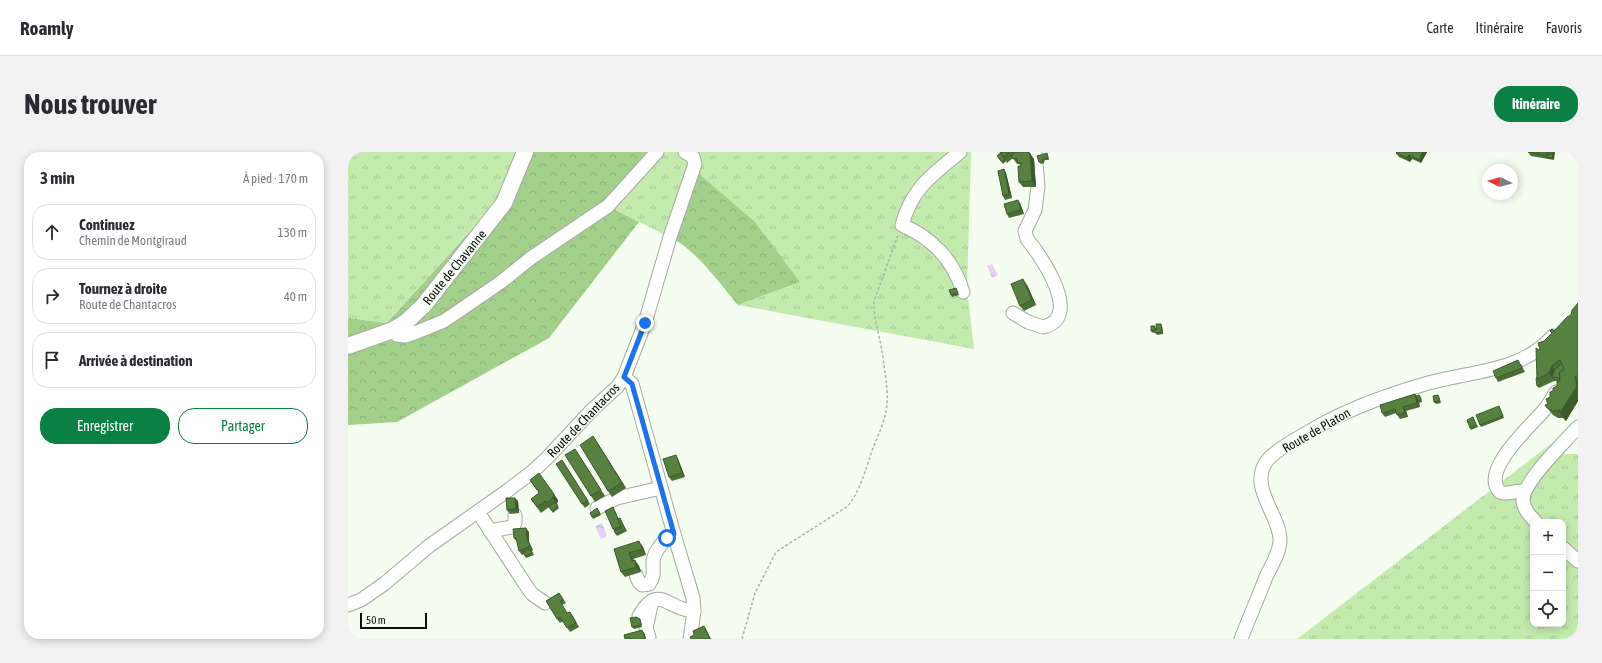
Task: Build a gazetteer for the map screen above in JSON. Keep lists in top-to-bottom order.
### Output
{
  "streets": {
    "main road": ["Route de Chavanne"],
    "street": ["Route de Chantacros", "Route de Platon"]
  },
  "scale_bar": "50 m",
  "north": "left",
  "page": {
    "header": "Roamly",
    "nav": ["Carte", "Itinéraire", "Favoris"],
    "buttons": [
      "Itinéraire",
      ["Enregistrer", "Partager"]
    ],
    "title": "Nous trouver",
    "heading": ["3 min", "À pied · 170 m"],
    "list": [
      ["Continuez", "Chemin de Montgiraud", "130 m"],
      ["Tournez à droite", "Route de Chantacros", "40 m"],
      "Arrivée à destination"
    ],
    "map_buttons": ["+", "−"],
    "scale": "50 m"
  }
}
